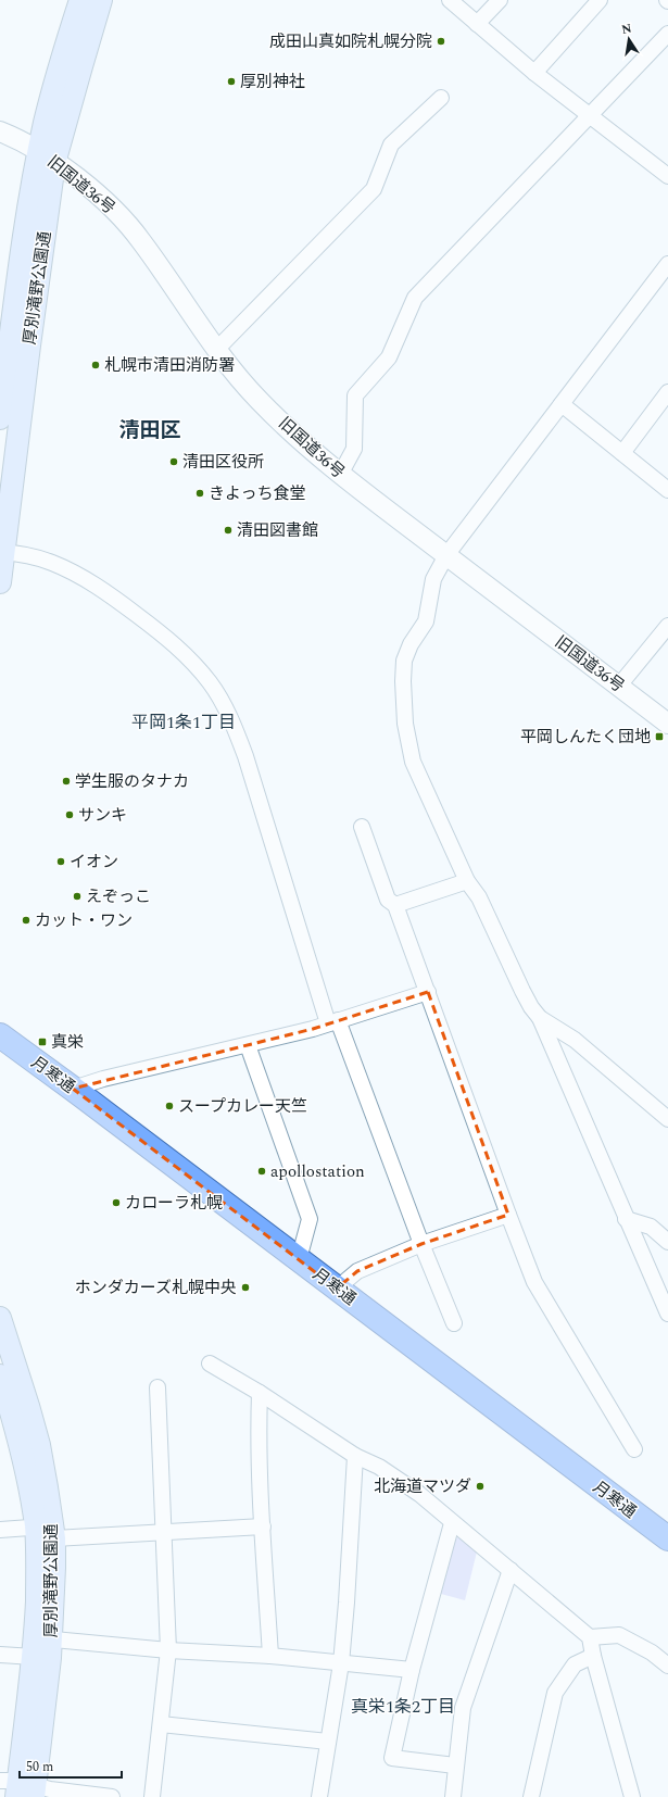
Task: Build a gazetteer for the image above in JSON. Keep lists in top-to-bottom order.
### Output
{
  "streets": {
    "highway": ["月寒通"],
    "main road": ["厚別滝野公園通"],
    "street": ["旧国道36号"]
  },
  "crossings": [
    ["旧国道36号", "厚別滝野公園通"]
  ],
  "districts": ["清田区", "平岡1条1丁目", "真栄1条2丁目"],
  "places": {
    "other": [
      "成田山真如院札幌分院",
      "厚別神社",
      "札幌市清田消防署",
      "清田区役所",
      "きよっち食堂",
      "清田図書館",
      "学生服のタナカ",
      "サンキ",
      "イオン",
      "えぞっこ",
      "カット・ワン",
      "スープカレー天竺",
      "apollostation",
      "カローラ札幌",
      "ホンダカーズ札幌中央",
      "北海道マツダ"
    ],
    "transit": ["平岡しんたく団地", "真栄"]
  },
  "scale_bar": "50 m",
  "north": "top"
}
